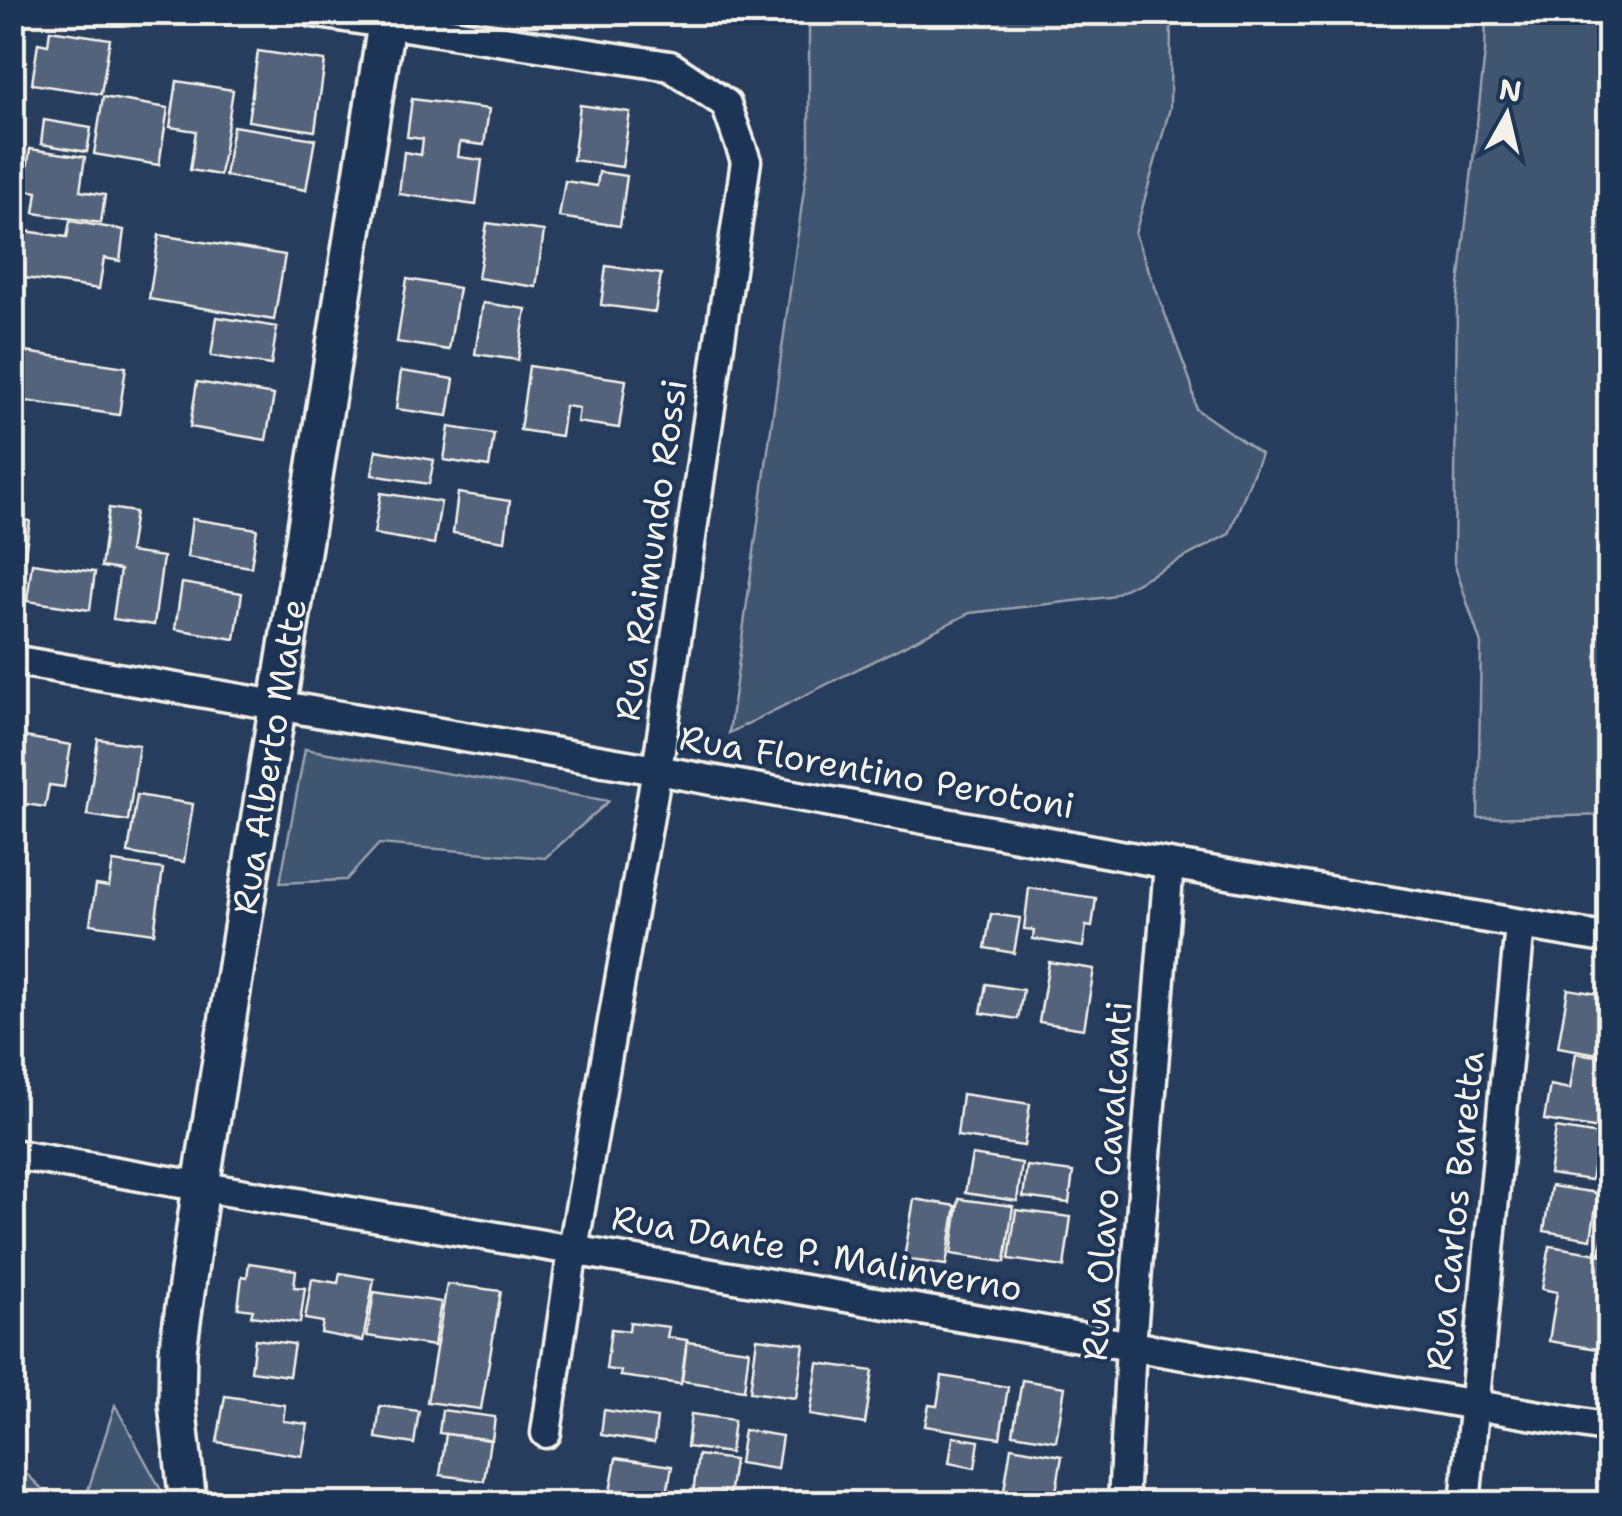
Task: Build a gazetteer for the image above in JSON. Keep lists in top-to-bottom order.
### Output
{
  "streets": {
    "street": [
      "Rua Raimundo Rossi",
      "Rua Alberto Matte",
      "Rua Florentino Perotoni",
      "Rua Olavo Cavalcanti",
      "Rua Carlos Baretta",
      "Rua Dante P. Malinverno"
    ]
  },
  "crossings": [
    ["Rua Raimundo Rossi", "Rua Alberto Matte"],
    ["Rua Raimundo Rossi", "Rua Florentino Perotoni"],
    ["Rua Raimundo Rossi", "Rua Dante P. Malinverno"],
    ["Rua Alberto Matte", "Rua Florentino Perotoni"],
    ["Rua Alberto Matte", "Rua Dante P. Malinverno"],
    ["Rua Florentino Perotoni", "Rua Olavo Cavalcanti"],
    ["Rua Florentino Perotoni", "Rua Carlos Baretta"],
    ["Rua Olavo Cavalcanti", "Rua Dante P. Malinverno"],
    ["Rua Carlos Baretta", "Rua Dante P. Malinverno"]
  ],
  "north": "top"
}
